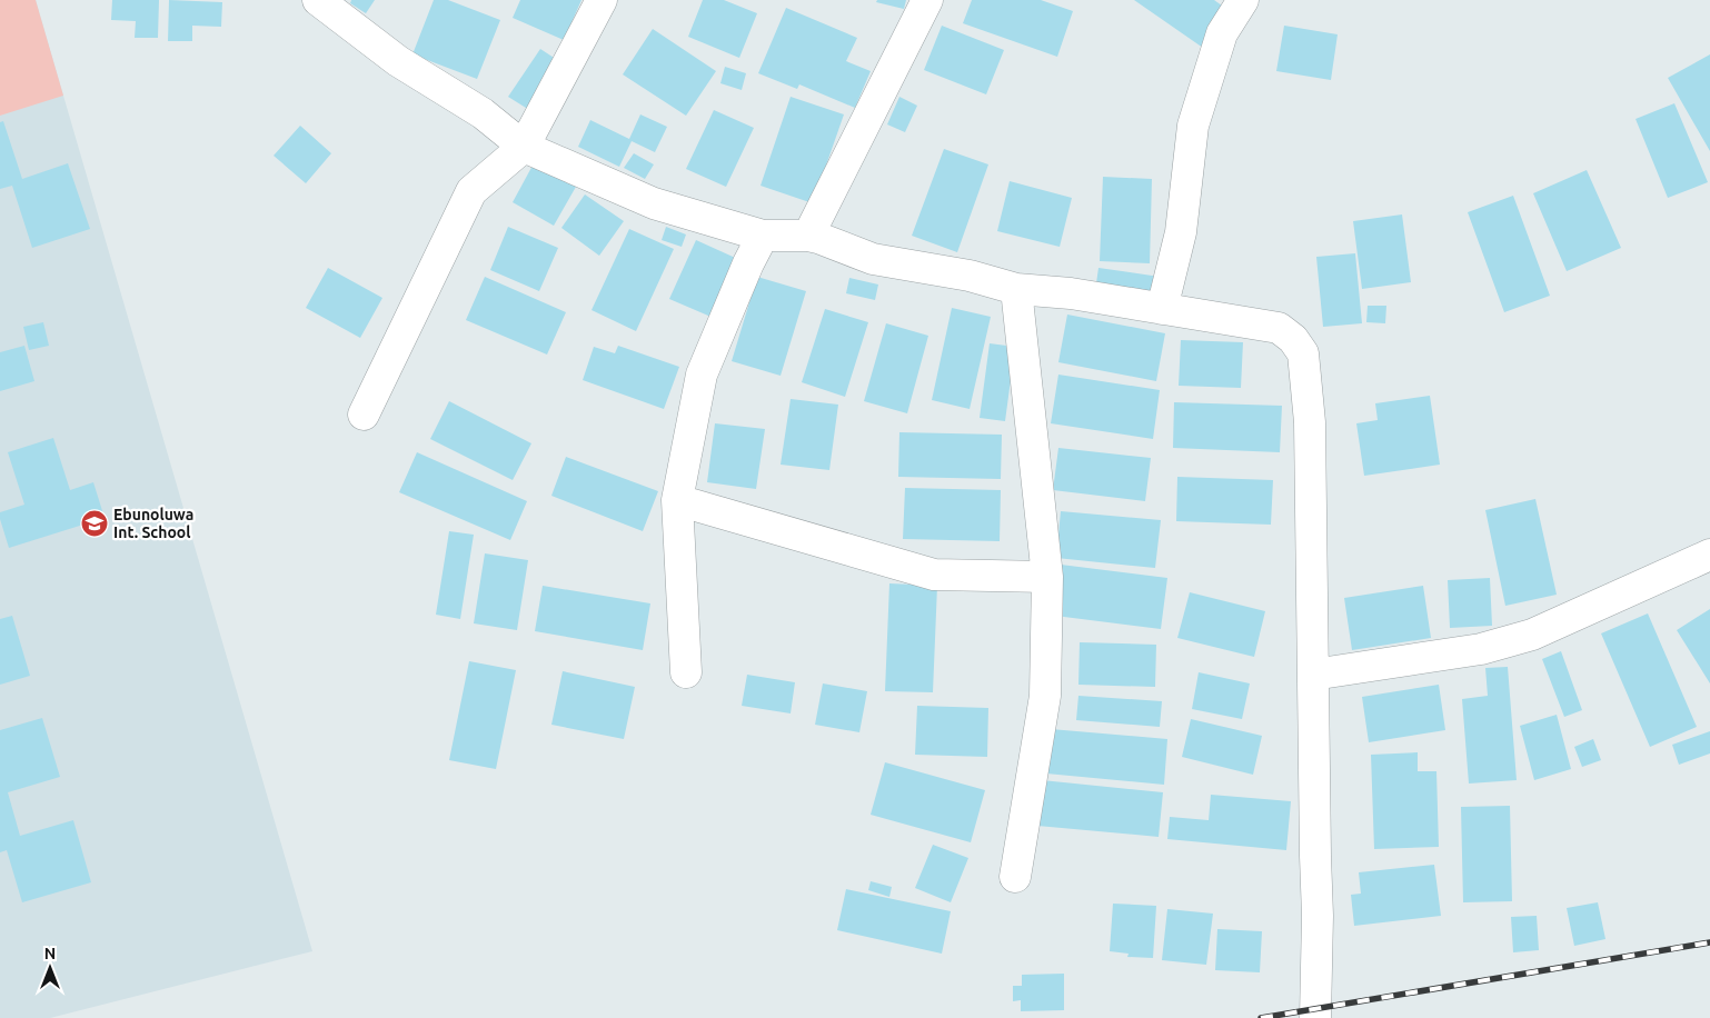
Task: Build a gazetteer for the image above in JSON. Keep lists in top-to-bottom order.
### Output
{
  "places": {
    "school or university": ["Ebunoluwa Int. School"]
  },
  "north": "top"
}
